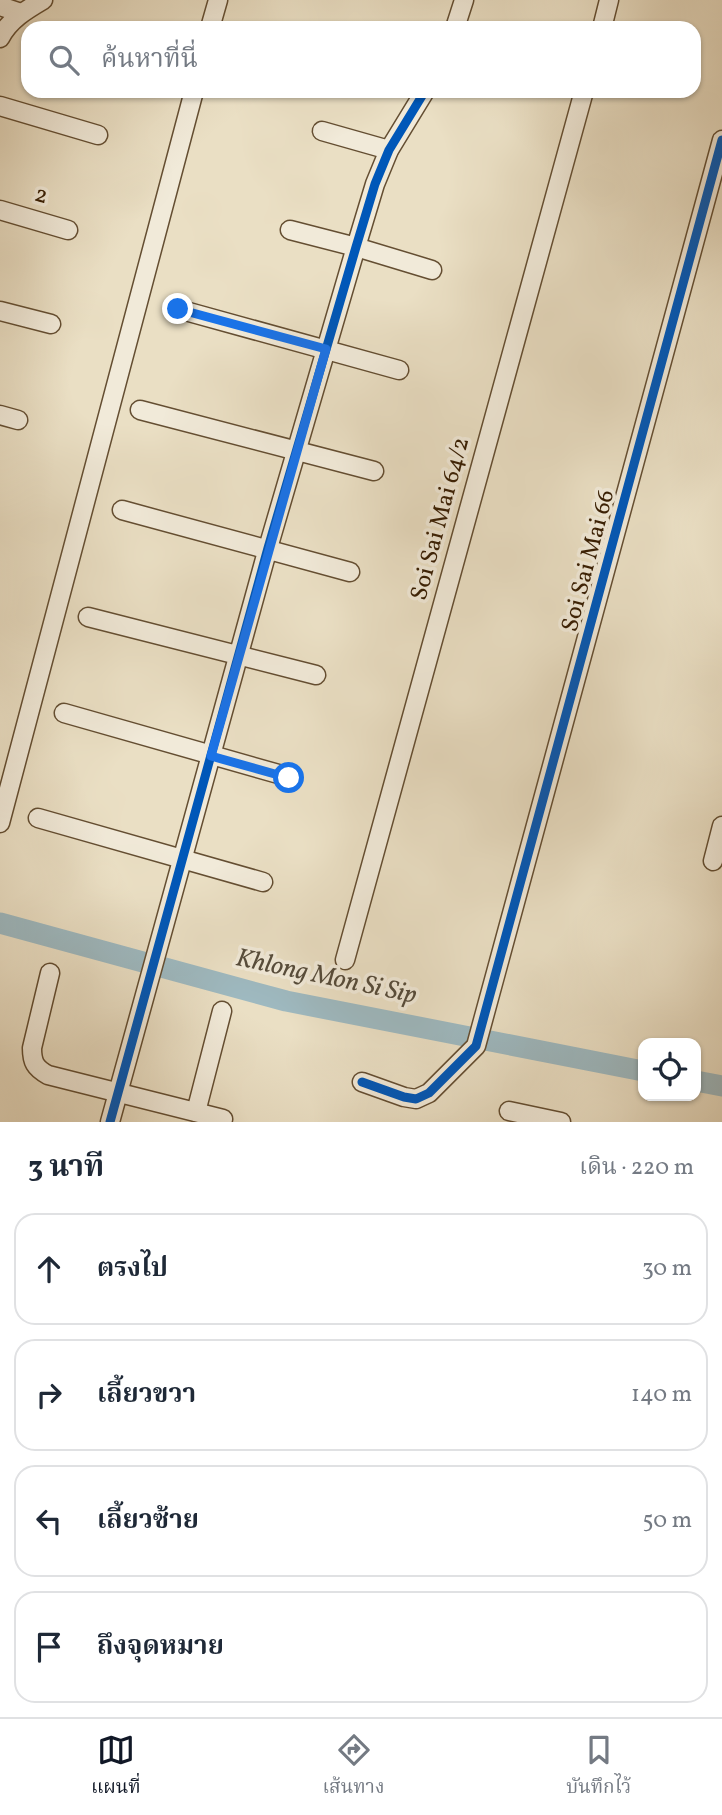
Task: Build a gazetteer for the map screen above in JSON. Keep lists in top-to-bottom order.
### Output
{
  "streets": {
    "street": ["2", "Soi Sai Mai 64/2", "Soi Sai Mai 66"]
  },
  "water": ["Khlong Mon Si Sip"],
  "page": {
    "search": "ค้นหาที่นี่",
    "heading": ["3 นาที", "เดิน · 220 m"],
    "list": [
      ["ตรงไป", "30 m"],
      ["เลี้ยวขวา", "140 m"],
      ["เลี้ยวซ้าย", "50 m"],
      "ถึงจุดหมาย"
    ],
    "nav": ["แผนที่", "เส้นทาง", "บันทึกไว้"]
  }
}
